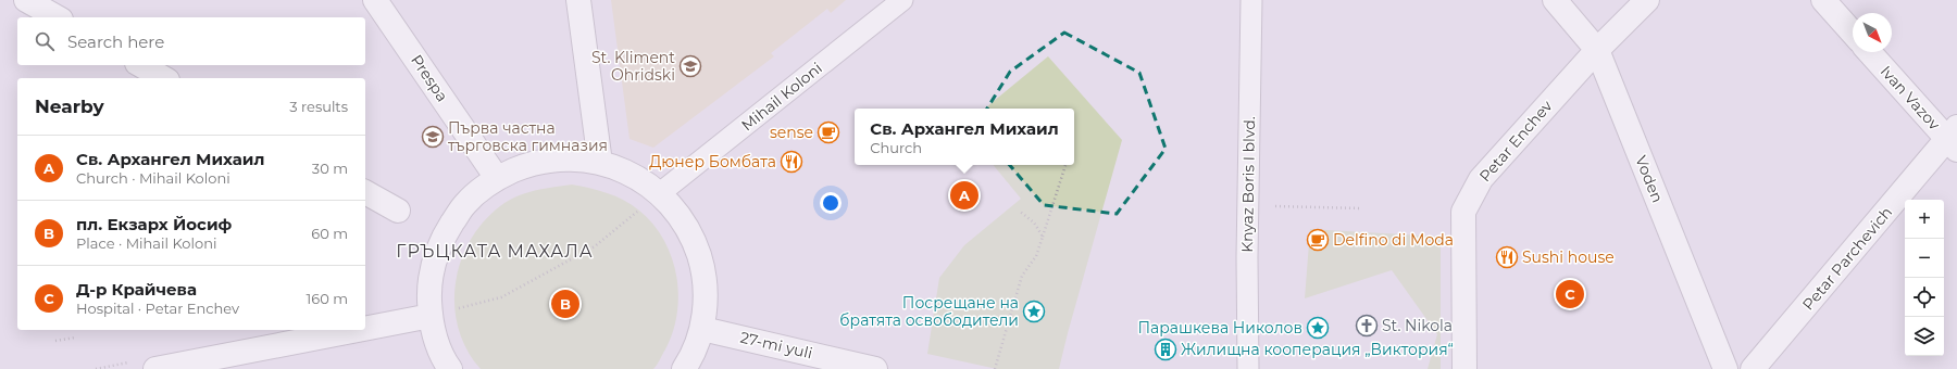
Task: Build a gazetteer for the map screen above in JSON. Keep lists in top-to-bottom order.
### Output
{
  "streets": {
    "street": [
      "Prespa",
      "Mihail Koloni",
      "Ivan Vazov",
      "Petar Enchev",
      "Voden",
      "Knyaz Boris I blvd.",
      "Petar Parchevich",
      "27-mi yuli"
    ]
  },
  "crossings": [
    ["Ivan Vazov", "Petar Parchevich"],
    ["Petar Enchev", "Voden"]
  ],
  "districts": ["ГРЪЦКАТА МАХАЛА"],
  "places": {
    "school or university": ["St. Kliment Ohridski", "Първа частна търговска гимназия"],
    "cafe": ["sense", "Delfino di Moda"],
    "restaurant": ["Дюнер Бомбата", "Sushi house"],
    "place": ["Посрещане на братята освободители", "Парашкева Николов"],
    "church": ["St. Nikola"],
    "building": ["Жилищна кооперация „Виктория“"]
  },
  "north": "bottom right",
  "page": {
    "search": "Search here",
    "heading": ["Nearby", "3 results"],
    "popup": ["Св. Архангел Михаил", "Church"],
    "list": [
      {
        "mark": "A",
        "name": "Св. Архангел Михаил",
        "note": "Church · Mihail Koloni",
        "value": "30 m"
      },
      {
        "mark": "B",
        "name": "пл. Екзарх Йосиф",
        "note": "Place · Mihail Koloni",
        "value": "60 m"
      },
      {
        "mark": "C",
        "name": "Д-р Крайчева",
        "note": "Hospital · Petar Enchev",
        "value": "160 m"
      }
    ],
    "pins": ["A", "C", "B"],
    "map_buttons": ["+", "−"]
  }
}
